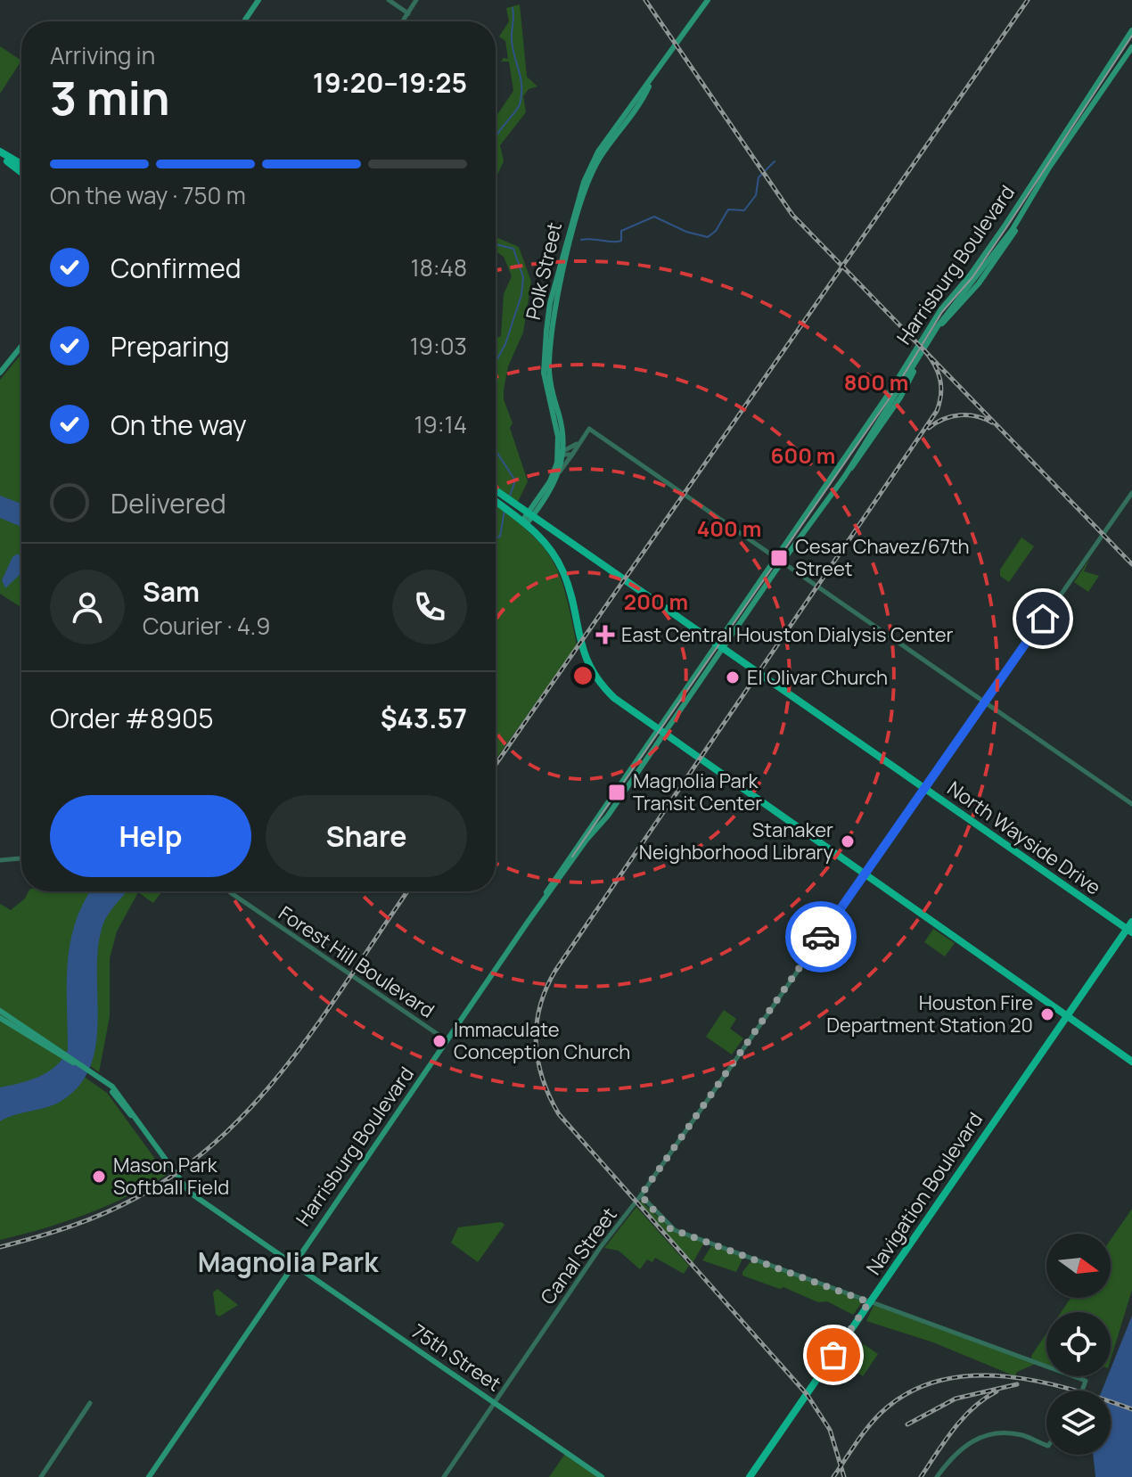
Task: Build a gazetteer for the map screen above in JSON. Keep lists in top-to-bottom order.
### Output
{
  "streets": {
    "main road": [
      "Harrisburg Boulevard",
      "Polk Street",
      "North Wayside Drive",
      "Navigation Boulevard",
      "75th Street"
    ],
    "street": ["Forest Hill Boulevard", "Canal Street"]
  },
  "crossings": [
    ["Harrisburg Boulevard", "North Wayside Drive"],
    ["Harrisburg Boulevard", "Forest Hill Boulevard"],
    ["Harrisburg Boulevard", "75th Street"],
    ["Polk Street", "North Wayside Drive"],
    ["North Wayside Drive", "Navigation Boulevard"],
    ["North Wayside Drive", "Canal Street"],
    ["Canal Street", "75th Street"]
  ],
  "districts": ["Magnolia Park"],
  "places": {
    "transit": ["Cesar Chavez/67th Street", "Magnolia Park Transit Center"],
    "health": ["East Central Houston Dialysis Center"],
    "other": [
      "El Olivar Church",
      "Stanaker Neighborhood Library",
      "Houston Fire Department Station 20",
      "Immaculate Conception Church",
      "Mason Park Softball Field"
    ]
  },
  "north": "right",
  "page": {
    "heading": ["3 min", "Arriving in", "19:20–19:25"],
    "panel": [
      "Sam",
      "Courier · 4.9",
      "Order #8905",
      "$43.57"
    ],
    "bar": "On the way · 750 m",
    "list": [
      ["Confirmed", "18:48"],
      ["Preparing", "19:03"],
      ["On the way", "19:14"],
      "Delivered"
    ],
    "buttons": ["Help", "Share"]
  },
  "rings": [
    "800 m",
    "600 m",
    "400 m",
    "200 m"
  ]
}
